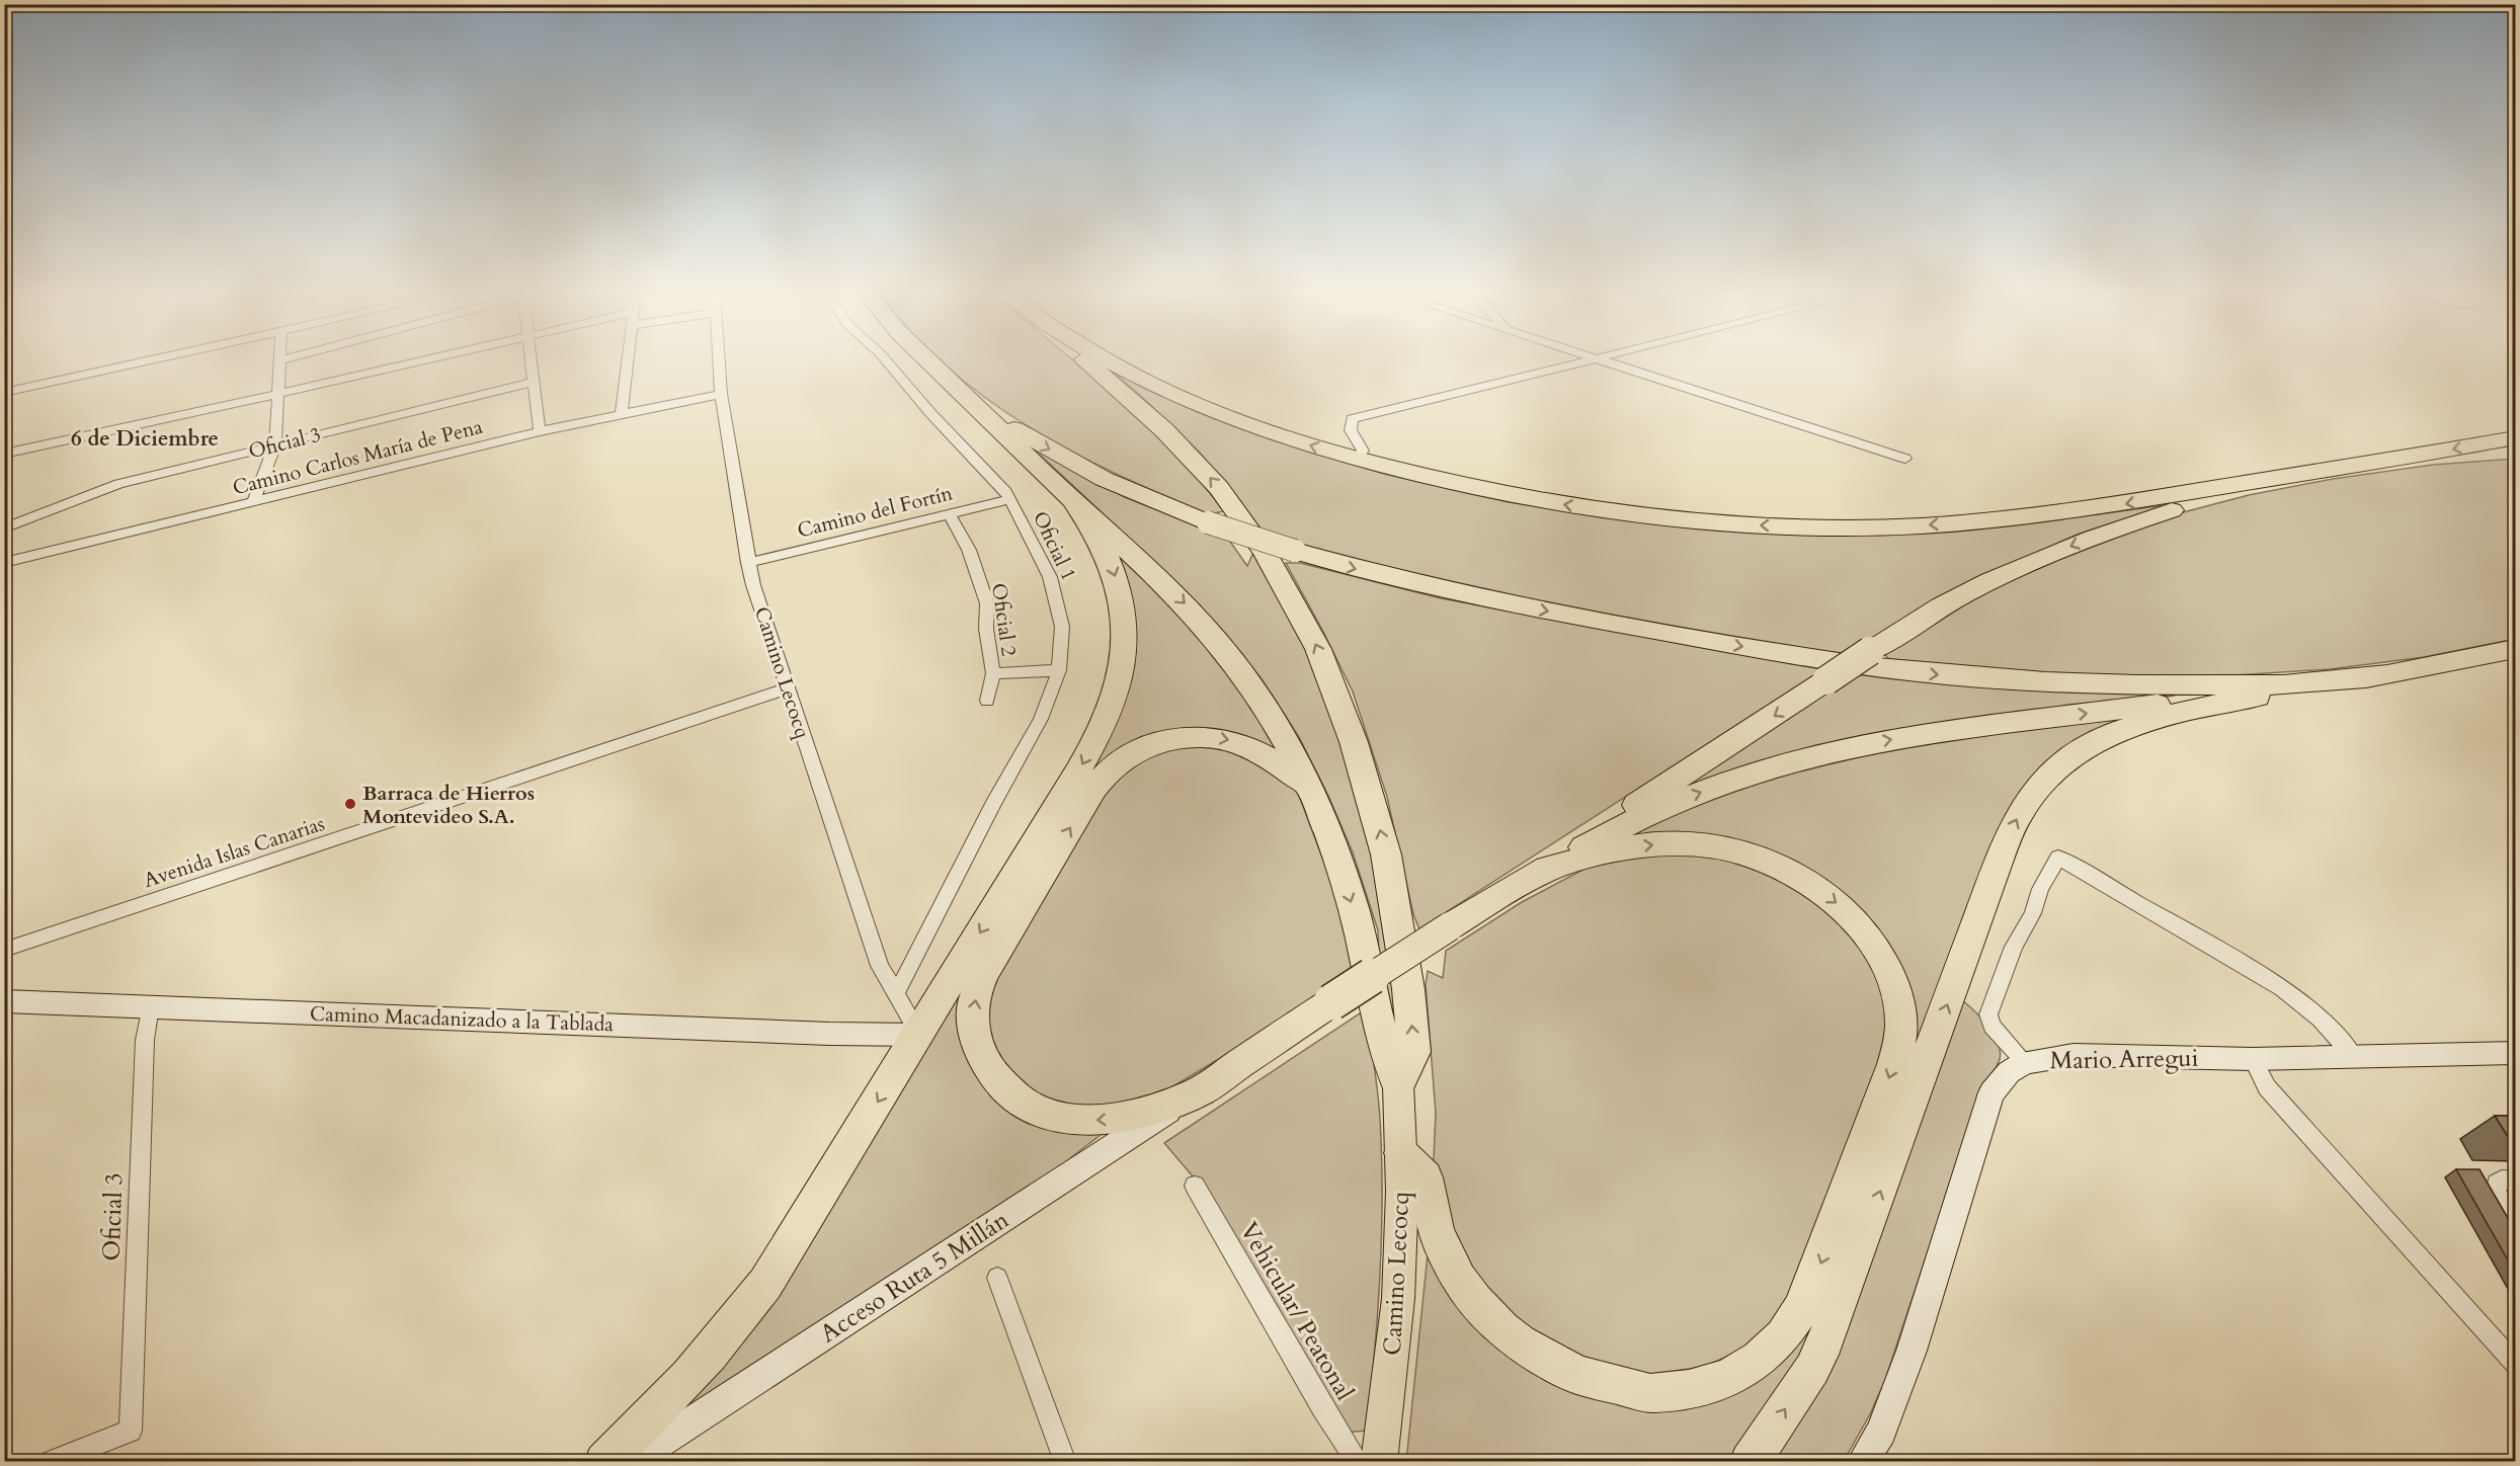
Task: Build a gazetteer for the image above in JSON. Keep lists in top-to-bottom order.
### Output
{
  "streets": {
    "main road": ["Camino Lecocq"],
    "street": [
      "Oficial 3",
      "Camino Carlos María de Pena",
      "Camino del Fortín",
      "Oficial 1",
      "Oficial 2",
      "Avenida Islas Canarias",
      "Camino Macadanizado a la Tablada",
      "Mario Arregui",
      "Acceso Ruta 5 Millán",
      "Vehicular/ Peatonal"
    ]
  },
  "crossings": [
    ["Oficial 3", "Camino Macadanizado a la Tablada"],
    ["Camino Carlos María de Pena", "Camino Lecocq"],
    ["Camino del Fortín", "Oficial 1"],
    ["Camino del Fortín", "Oficial 2"],
    ["Camino del Fortín", "Camino Lecocq"],
    ["Oficial 1", "Camino Lecocq"],
    ["Camino Lecocq", "Avenida Islas Canarias"],
    ["Camino Lecocq", "Camino Macadanizado a la Tablada"]
  ],
  "districts": ["6 de Diciembre"],
  "places": ["Barraca de Hierros Montevideo S.A."]
}
